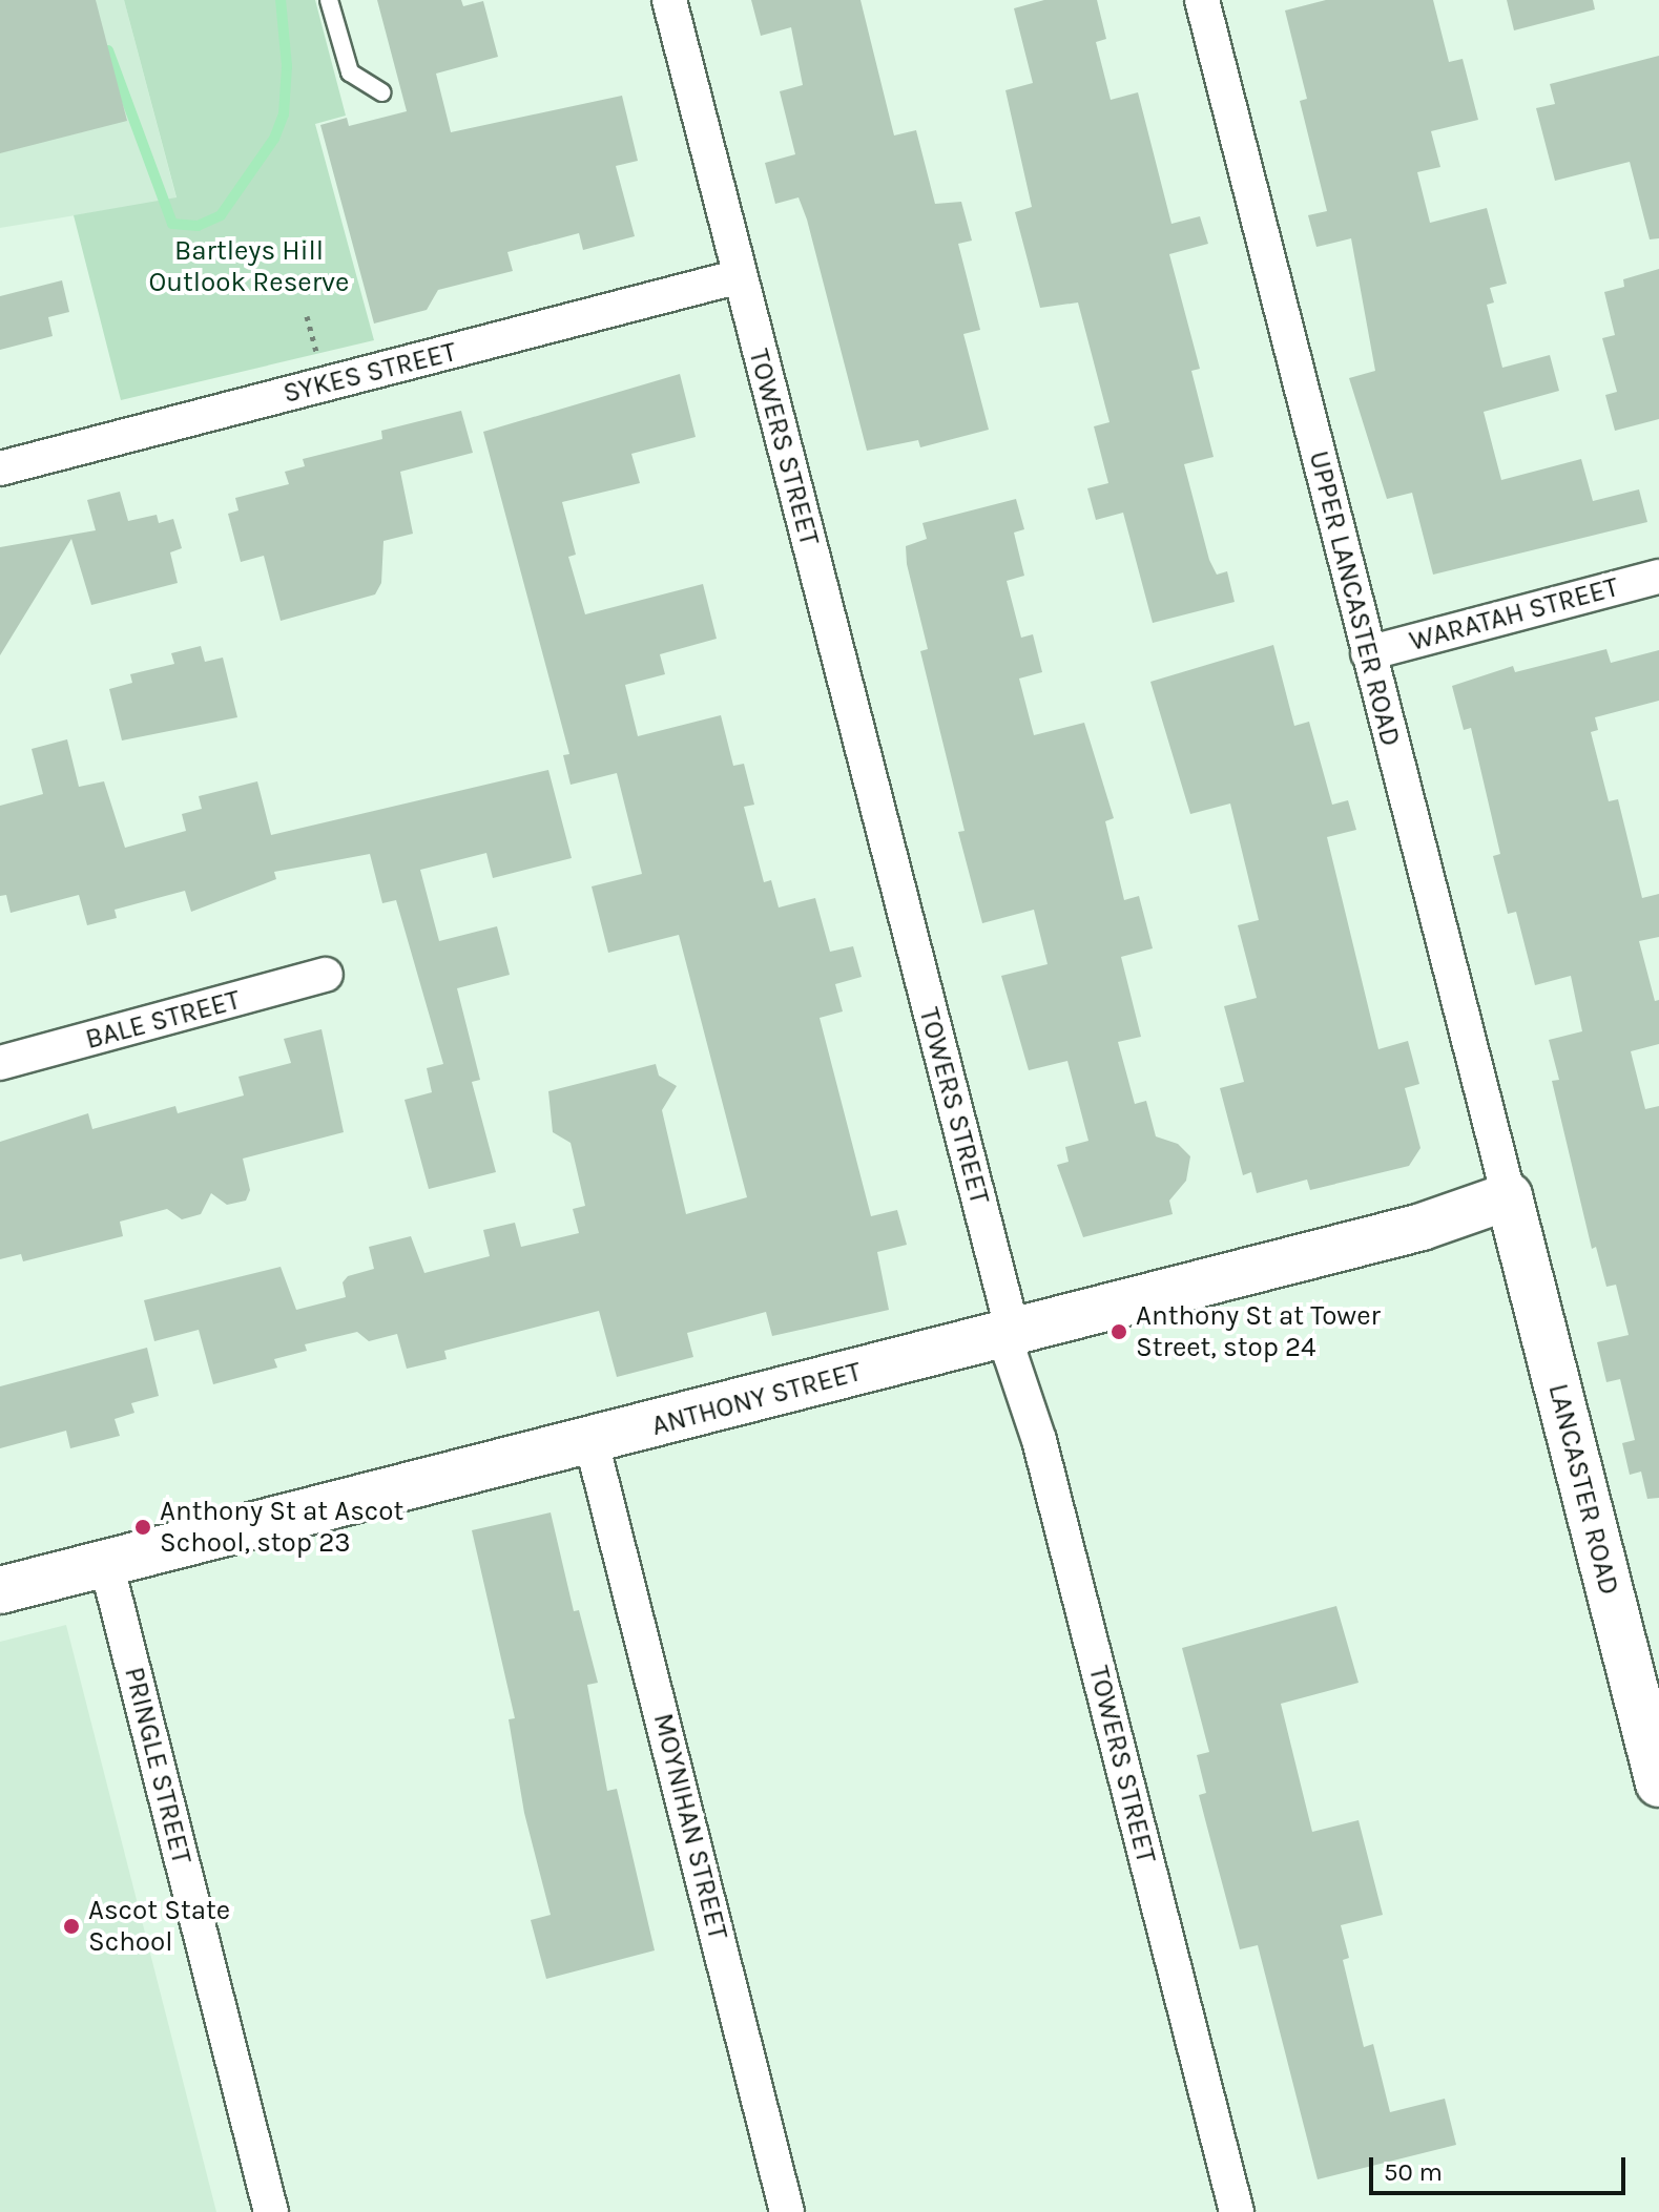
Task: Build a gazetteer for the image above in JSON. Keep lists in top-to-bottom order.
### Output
{
  "streets": {
    "street": [
      "SYKES STREET",
      "TOWERS STREET",
      "UPPER LANCASTER ROAD",
      "WARATAH STREET",
      "BALE STREET",
      "ANTHONY STREET",
      "LANCASTER ROAD",
      "PRINGLE STREET",
      "MOYNIHAN STREET"
    ]
  },
  "crossings": [
    ["SYKES STREET", "TOWERS STREET"],
    ["TOWERS STREET", "ANTHONY STREET"],
    ["UPPER LANCASTER ROAD", "WARATAH STREET"],
    ["UPPER LANCASTER ROAD", "ANTHONY STREET"],
    ["UPPER LANCASTER ROAD", "LANCASTER ROAD"],
    ["ANTHONY STREET", "LANCASTER ROAD"],
    ["ANTHONY STREET", "PRINGLE STREET"],
    ["ANTHONY STREET", "MOYNIHAN STREET"]
  ],
  "parks": ["Bartleys Hill Outlook Reserve"],
  "places": ["Anthony St at Tower Street, stop 24", "Anthony St at Ascot School, stop 23", "Ascot State School"],
  "scale_bar": "50 m"
}
